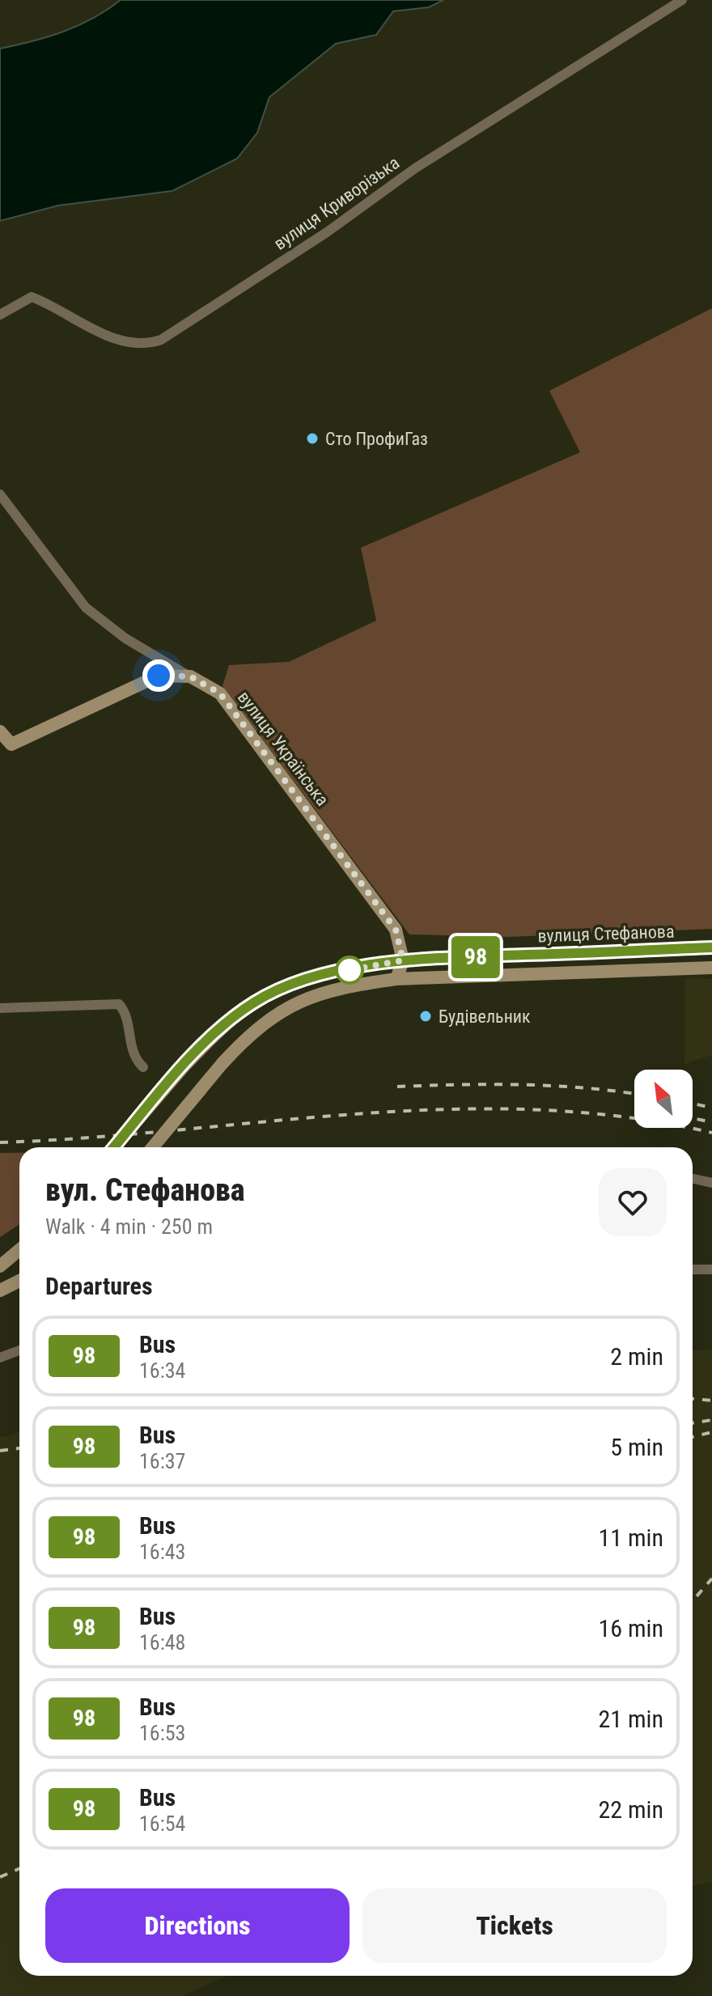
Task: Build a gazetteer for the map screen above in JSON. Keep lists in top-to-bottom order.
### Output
{
  "streets": {
    "main road": ["вулиця Українська", "вулиця Стефанова"],
    "street": ["вулиця Криворізька"]
  },
  "crossings": [
    ["вулиця Українська", "вулиця Стефанова"]
  ],
  "places": ["Сто ПрофиГаз", "Будівельник"],
  "lines": ["bus line 98"],
  "north": "top left",
  "page": {
    "on_map": "98",
    "heading": [
      ["вул. Стефанова", "Walk · 4 min · 250 m"],
      "Departures"
    ],
    "list": [
      {
        "mark": "98",
        "name": "Bus",
        "note": "16:34",
        "value": "2 min"
      },
      {
        "mark": "98",
        "name": "Bus",
        "note": "16:37",
        "value": "5 min"
      },
      {
        "mark": "98",
        "name": "Bus",
        "note": "16:43",
        "value": "11 min"
      },
      {
        "mark": "98",
        "name": "Bus",
        "note": "16:48",
        "value": "16 min"
      },
      {
        "mark": "98",
        "name": "Bus",
        "note": "16:53",
        "value": "21 min"
      },
      {
        "mark": "98",
        "name": "Bus",
        "note": "16:54",
        "value": "22 min"
      }
    ],
    "buttons": ["Directions", "Tickets"]
  }
}
